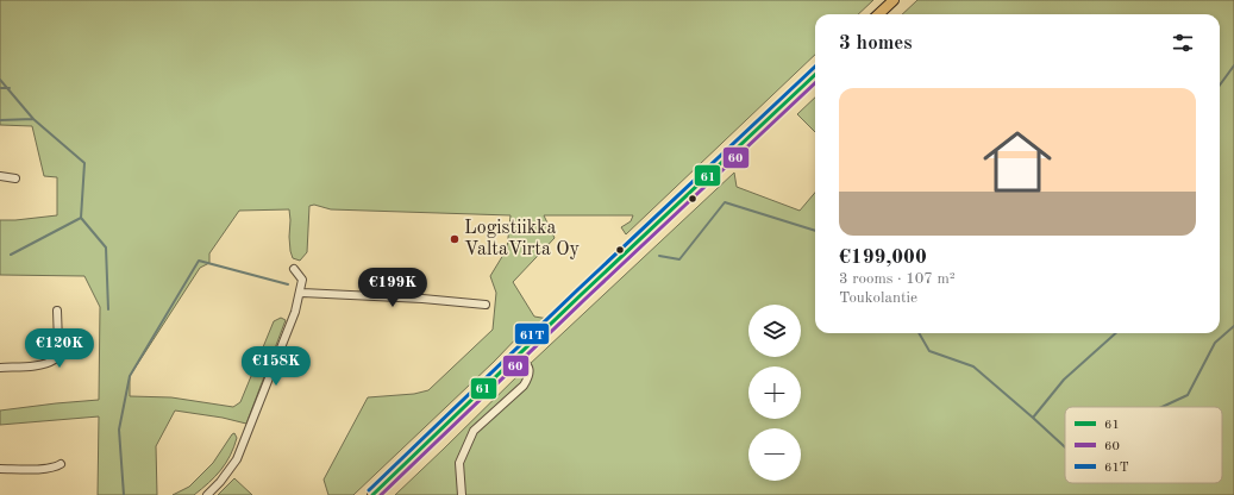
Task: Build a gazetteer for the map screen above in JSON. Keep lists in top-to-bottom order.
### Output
{
  "places": ["Logistiikka ValtaVirta Oy"],
  "lines": ["transit line 61T", "transit line 61", "transit line 60"],
  "legend": ["61", "60", "61T"],
  "page": {
    "heading": "3 homes",
    "list": [
      {
        "name": "€199,000",
        "note": "3 rooms · 107 m² · Toukolantie"
      }
    ],
    "price": ["€199K", "€120K", "€158K"],
    "map_buttons": ["+", "−"]
  }
}
